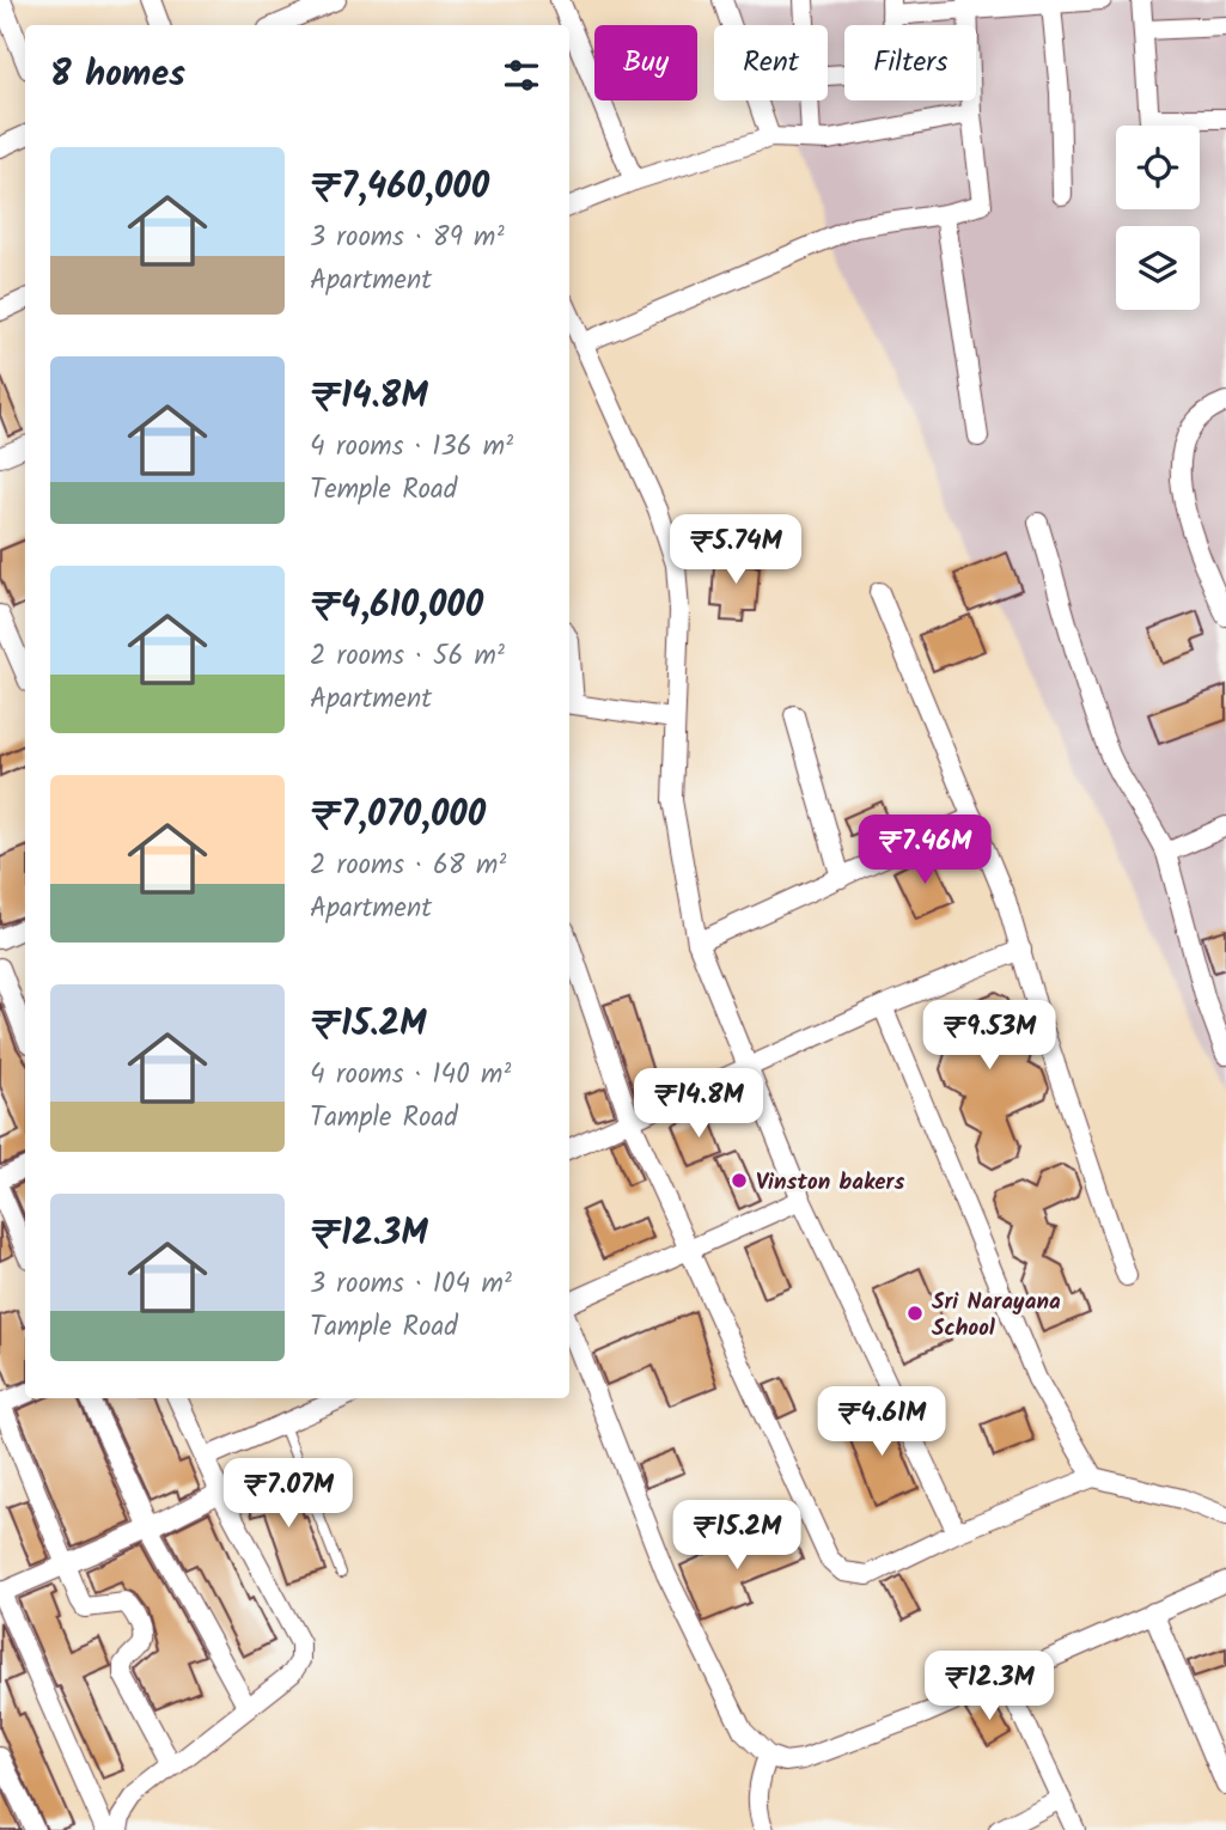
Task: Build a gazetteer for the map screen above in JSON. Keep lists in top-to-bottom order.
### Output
{
  "places": ["Vinston bakers", "Sri Narayana School"],
  "page": {
    "chip": ["Buy", "Rent", "Filters"],
    "heading": "8 homes",
    "list": [
      {
        "name": "₹7,460,000",
        "note": "3 rooms · 89 m² · Apartment"
      },
      {
        "name": "₹14.8M",
        "note": "4 rooms · 136 m² · Temple Road"
      },
      {
        "name": "₹4,610,000",
        "note": "2 rooms · 56 m² · Apartment"
      },
      {
        "name": "₹7,070,000",
        "note": "2 rooms · 68 m² · Apartment"
      },
      {
        "name": "₹15.2M",
        "note": "4 rooms · 140 m² · Tample Road"
      },
      {
        "name": "₹12.3M",
        "note": "3 rooms · 104 m² · Tample Road"
      }
    ],
    "price": [
      "₹5.74M",
      "₹7.46M",
      "₹9.53M",
      "₹14.8M",
      "₹4.61M",
      "₹7.07M",
      "₹15.2M",
      "₹12.3M"
    ]
  }
}
